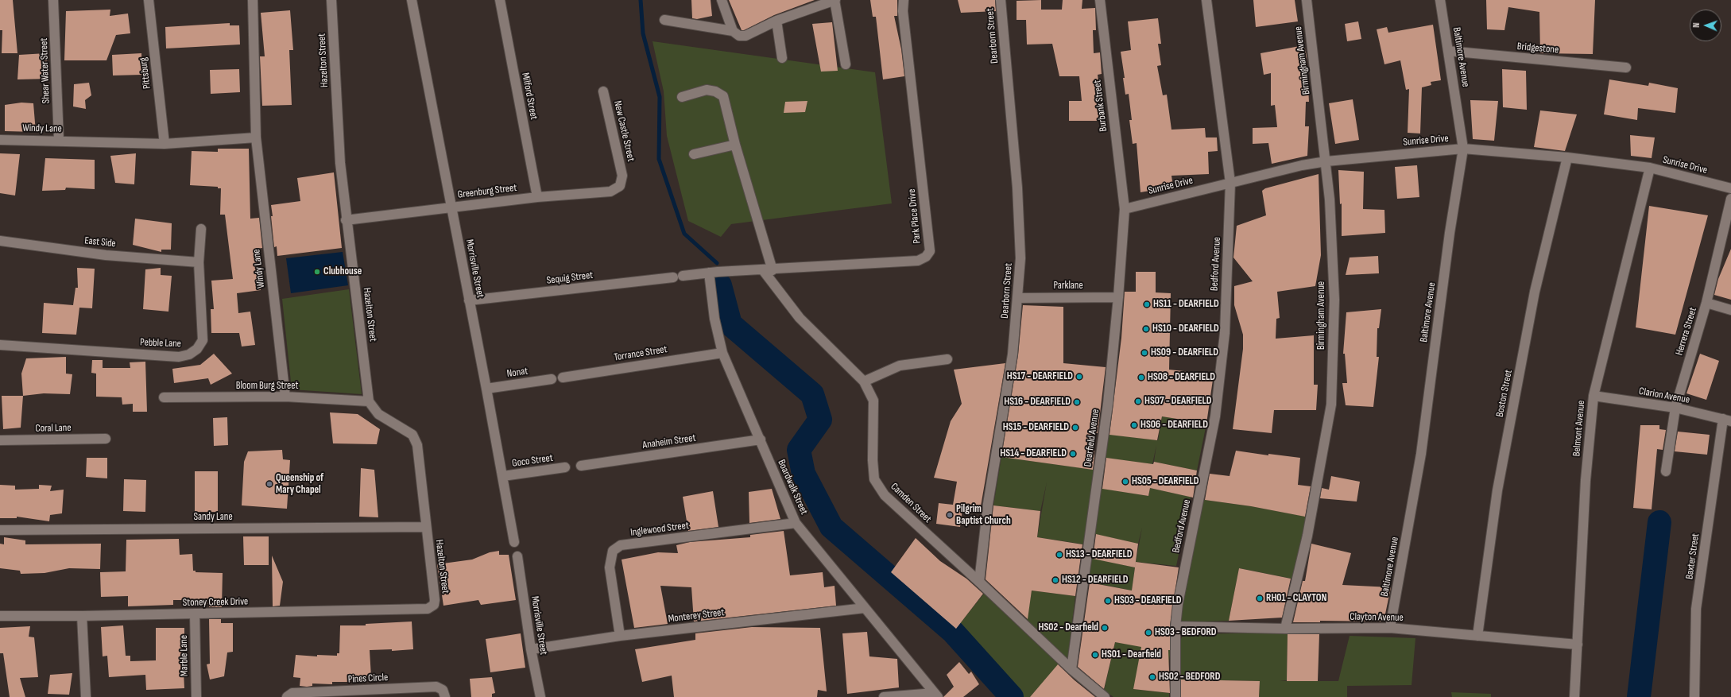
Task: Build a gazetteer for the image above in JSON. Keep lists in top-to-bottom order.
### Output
{
  "streets": {
    "street": [
      "Dearborn Street",
      "Bridgestone",
      "Baltimore Avenue",
      "Hazelton Street",
      "Birmingham Avenue",
      "Shear Water Street",
      "Pittsburg",
      "Milford Street",
      "Burbank Street",
      "Windy Lane",
      "New Castle Street",
      "Sunrise Drive",
      "Greenburg Street",
      "Park Place Drive",
      "East Side",
      "Bedford Avenue",
      "Morrisville Street",
      "Sequig Street",
      "Parklane",
      "Herrera Street",
      "Pebble Lane",
      "Torrance Street",
      "Nonat",
      "Bloom Burg Street",
      "Boston Street",
      "Clarion Avenue",
      "Coral Lane",
      "Belmont Avenue",
      "Dearfield Avenue",
      "Anaheim Street",
      "Goco Street",
      "Boardwalk Street",
      "Camden Street",
      "Sandy Lane",
      "Inglewood Street",
      "Baxter Street",
      "Stoney Creek Drive",
      "Monterey Street",
      "Clayton Avenue",
      "Marble Lane",
      "Pines Circle"
    ]
  },
  "crossings": [
    ["Dearborn Street", "Parklane"],
    ["Dearborn Street", "Camden Street"],
    ["Bridgestone", "Baltimore Avenue"],
    ["Baltimore Avenue", "Sunrise Drive"],
    ["Baltimore Avenue", "Clayton Avenue"],
    ["Hazelton Street", "Greenburg Street"],
    ["Hazelton Street", "Bloom Burg Street"],
    ["Hazelton Street", "Sandy Lane"],
    ["Hazelton Street", "Stoney Creek Drive"],
    ["Birmingham Avenue", "Sunrise Drive"],
    ["Birmingham Avenue", "Clayton Avenue"],
    ["Shear Water Street", "Windy Lane"],
    ["Pittsburg", "Windy Lane"],
    ["Milford Street", "Greenburg Street"],
    ["Burbank Street", "Sunrise Drive"],
    ["Burbank Street", "Dearfield Avenue"],
    ["Windy Lane", "Bloom Burg Street"],
    ["New Castle Street", "Greenburg Street"],
    ["Sunrise Drive", "Bedford Avenue"],
    ["Sunrise Drive", "Boston Street"],
    ["Sunrise Drive", "Belmont Avenue"],
    ["Sunrise Drive", "Dearfield Avenue"],
    ["Greenburg Street", "Morrisville Street"],
    ["Park Place Drive", "Sequig Street"],
    ["Park Place Drive", "Boardwalk Street"],
    ["Park Place Drive", "Camden Street"],
    ["East Side", "Pebble Lane"],
    ["Bedford Avenue", "Clayton Avenue"],
    ["Morrisville Street", "Sequig Street"],
    ["Morrisville Street", "Nonat"],
    ["Morrisville Street", "Goco Street"],
    ["Morrisville Street", "Monterey Street"],
    ["Sequig Street", "Boardwalk Street"],
    ["Parklane", "Dearfield Avenue"],
    ["Herrera Street", "Clarion Avenue"],
    ["Torrance Street", "Boardwalk Street"],
    ["Boston Street", "Clayton Avenue"],
    ["Clarion Avenue", "Belmont Avenue"],
    ["Clarion Avenue", "Baxter Street"],
    ["Belmont Avenue", "Clayton Avenue"],
    ["Dearfield Avenue", "Camden Street"],
    ["Anaheim Street", "Boardwalk Street"],
    ["Boardwalk Street", "Inglewood Street"],
    ["Boardwalk Street", "Monterey Street"],
    ["Inglewood Street", "Monterey Street"],
    ["Stoney Creek Drive", "Marble Lane"]
  ],
  "places": [
    "Clubhouse",
    "HS11 - DEARFIELD",
    "HS10 - DEARFIELD",
    "HS09 - DEARFIELD",
    "HS17 - DEARFIELD",
    "HS08 - DEARFIELD",
    "HS07 - DEARFIELD",
    "HS16 - DEARFIELD",
    "HS06 - DEARFIELD",
    "HS15 - DEARFIELD",
    "HS14 - DEARFIELD",
    "HS05 - DEARFIELD",
    "Queenship of Mary Chapel",
    "Pilgrim Baptist Church",
    "HS13 - DEARFIELD",
    "HS12 - DEARFIELD",
    "RH01 - CLAYTON",
    "HS03 - DEARFIELD",
    "HS02 - Dearfield",
    "HS03 - BEDFORD",
    "HS01 - Dearfield",
    "HS02 - BEDFORD"
  ],
  "north": "left"
}
